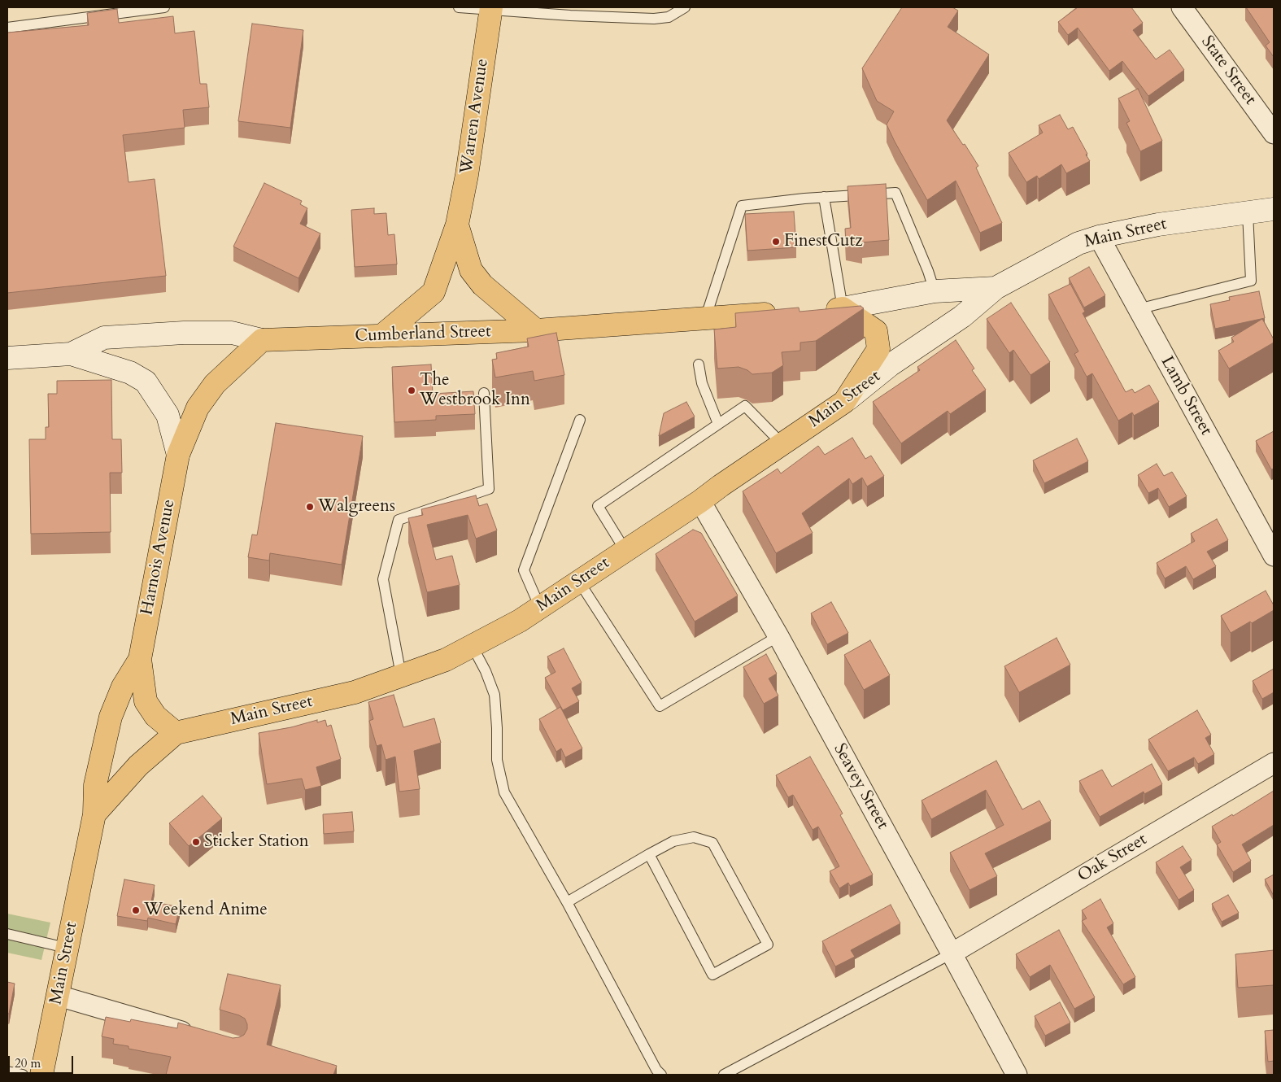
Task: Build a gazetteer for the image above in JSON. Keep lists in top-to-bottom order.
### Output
{
  "streets": {
    "main road": [
      "Warren Avenue",
      "Main Street",
      "Cumberland Street",
      "Harnois Avenue"
    ],
    "street": [
      "State Street",
      "Lamb Street",
      "Seavey Street",
      "Oak Street"
    ]
  },
  "crossings": [
    ["Warren Avenue", "Cumberland Street"],
    ["Main Street", "Lamb Street"],
    ["Main Street", "Harnois Avenue"],
    ["Main Street", "Seavey Street"],
    ["Cumberland Street", "Harnois Avenue"],
    ["Seavey Street", "Oak Street"]
  ],
  "places": [
    "FinestCutz",
    "The Westbrook Inn",
    "Walgreens",
    "Sticker Station",
    "Weekend Anime"
  ],
  "scale_bar": "20 m"
}
